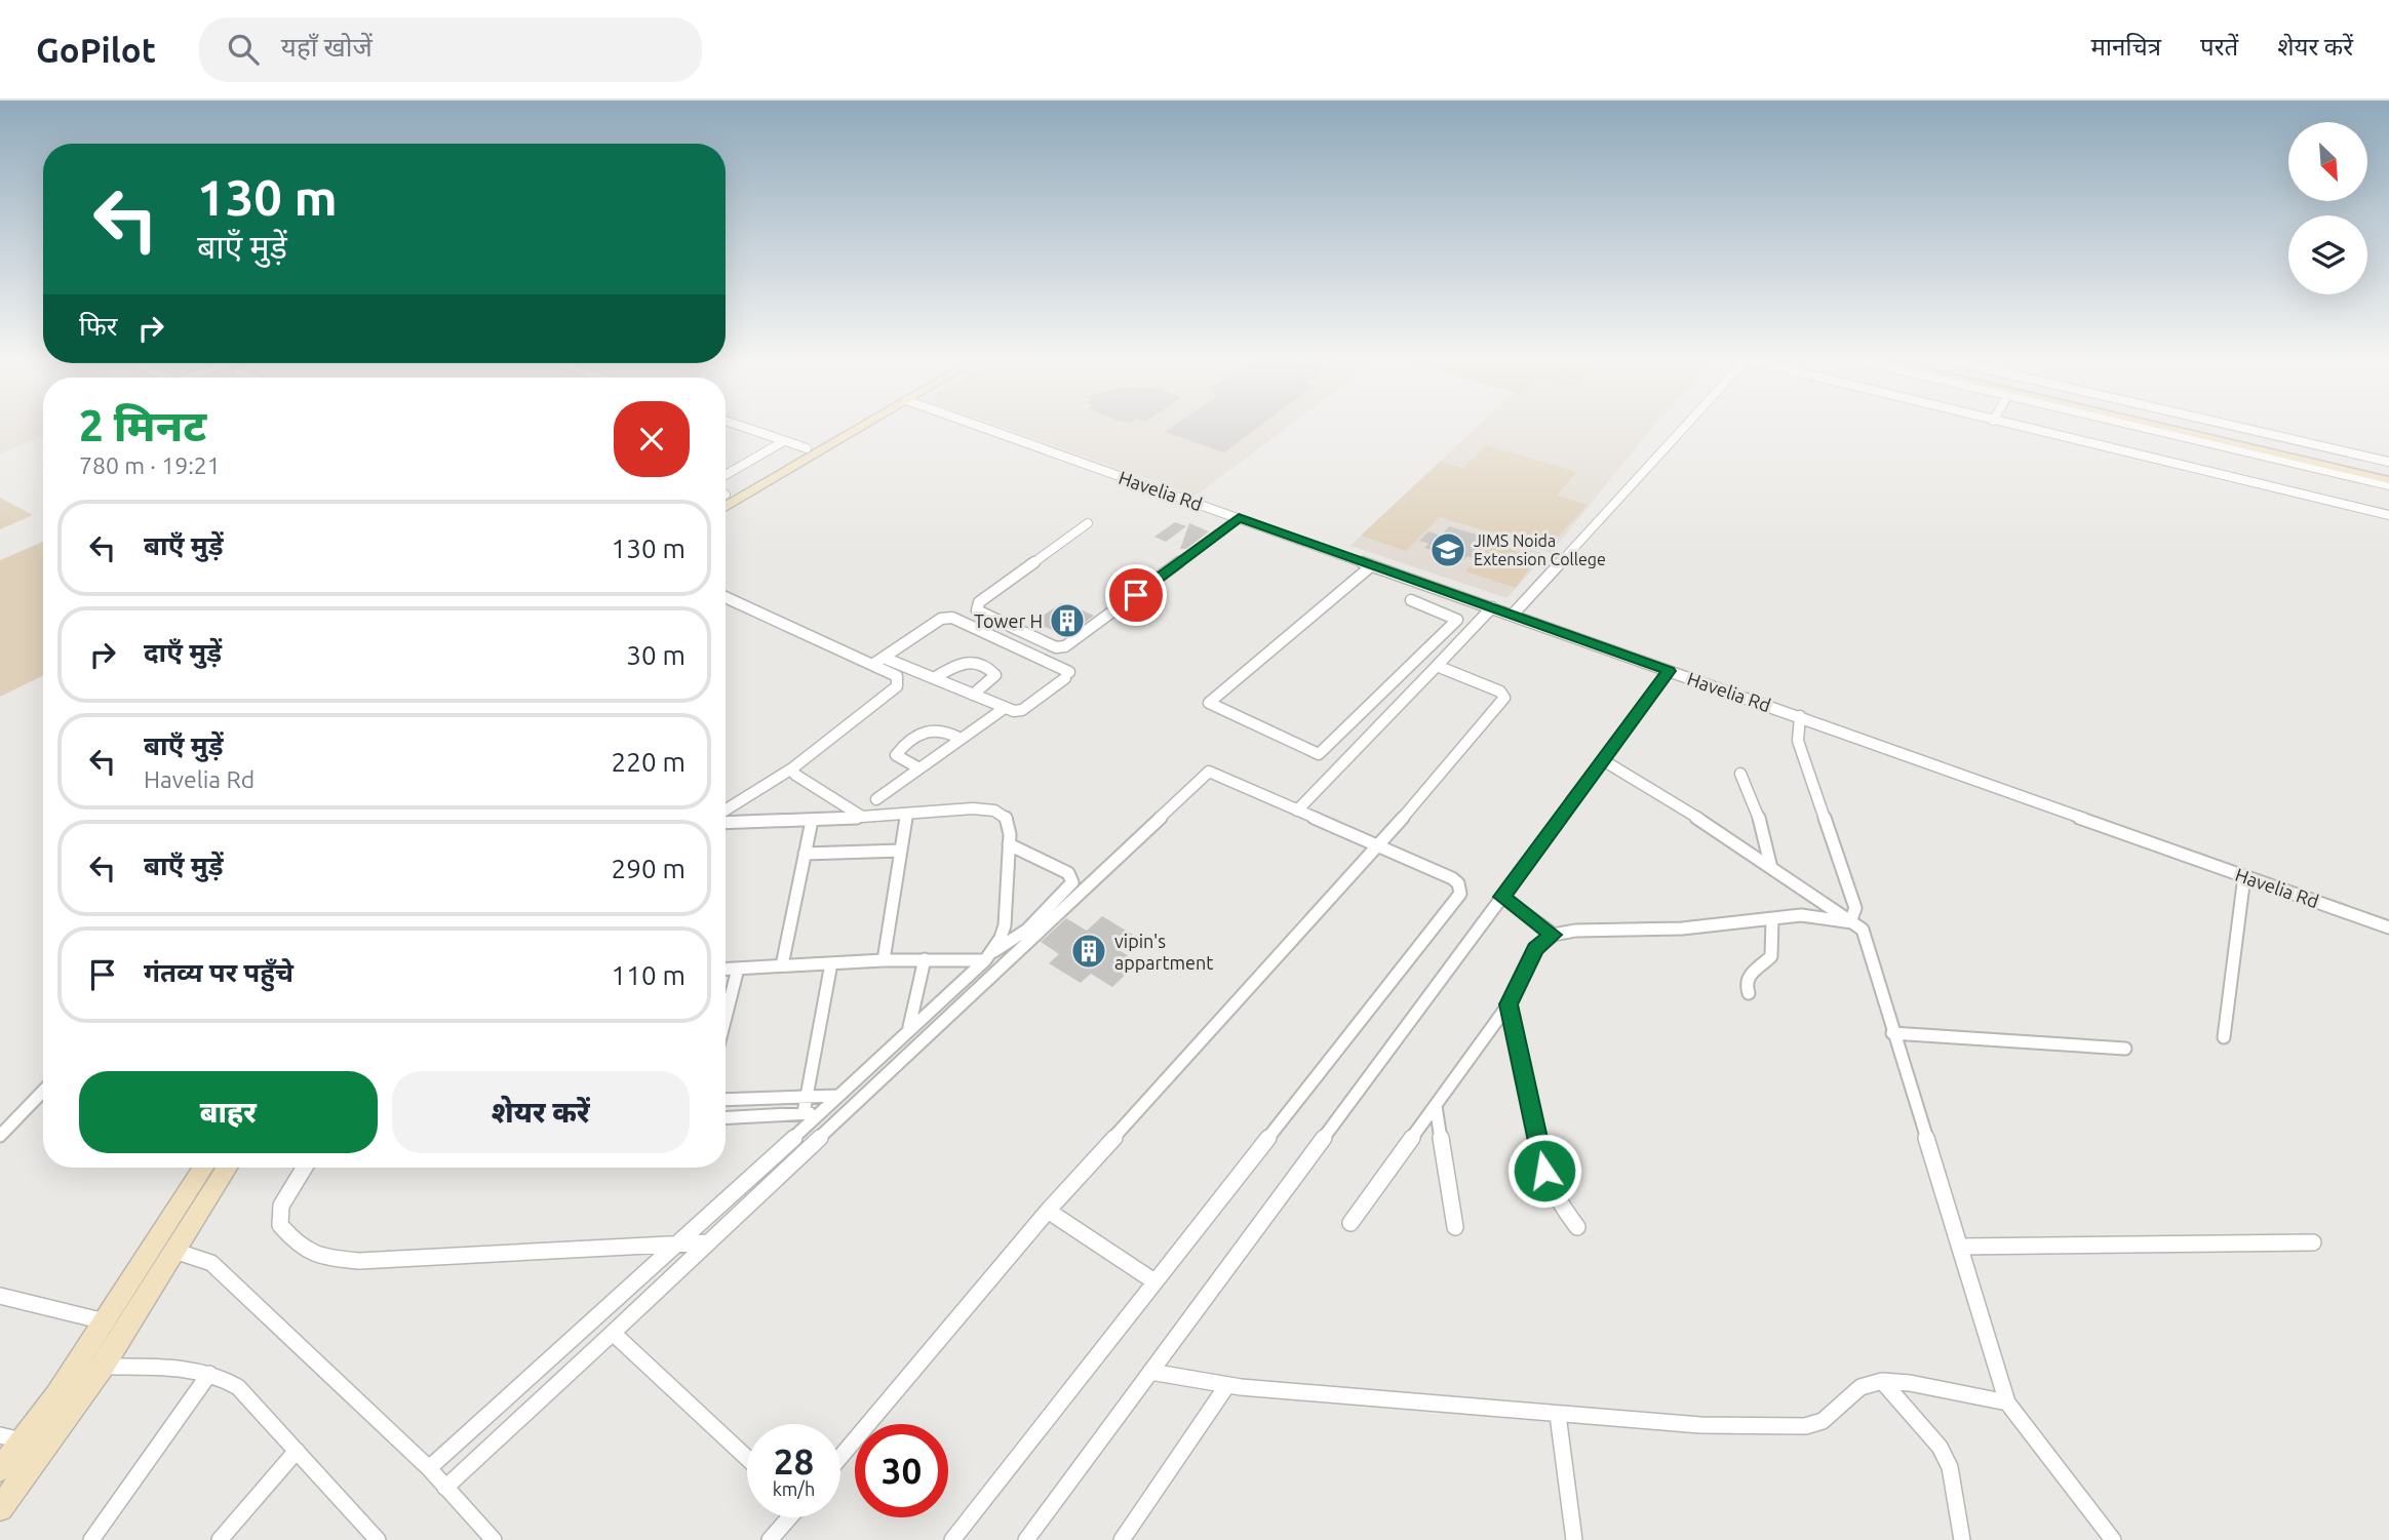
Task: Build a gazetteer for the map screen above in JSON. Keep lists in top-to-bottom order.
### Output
{
  "streets": {
    "street": ["Havelia Rd"]
  },
  "places": {
    "school or university": ["JIMS Noida Extension College"],
    "building": ["Tower H", "vipin's appartment"]
  },
  "north": "bottom right",
  "page": {
    "header": "GoPilot",
    "search": "यहाँ खोजें",
    "nav": ["मानचित्र", "परतें", "शेयर करें"],
    "turn": ["130 m", "बाएँ मुड़ें"],
    "then": "फिर",
    "heading": ["2 मिनट", "780 m · 19:21"],
    "list": [
      {
        "name": "बाएँ मुड़ें",
        "value": "130 m"
      },
      {
        "name": "दाएँ मुड़ें",
        "value": "30 m"
      },
      {
        "name": "बाएँ मुड़ें",
        "note": "Havelia Rd",
        "value": "220 m"
      },
      {
        "name": "बाएँ मुड़ें",
        "value": "290 m"
      },
      {
        "name": "गंतव्य पर पहुँचे",
        "value": "110 m"
      }
    ],
    "buttons": ["बाहर", "शेयर करें"],
    "speed": "28 km/h",
    "limit": "30"
  }
}
